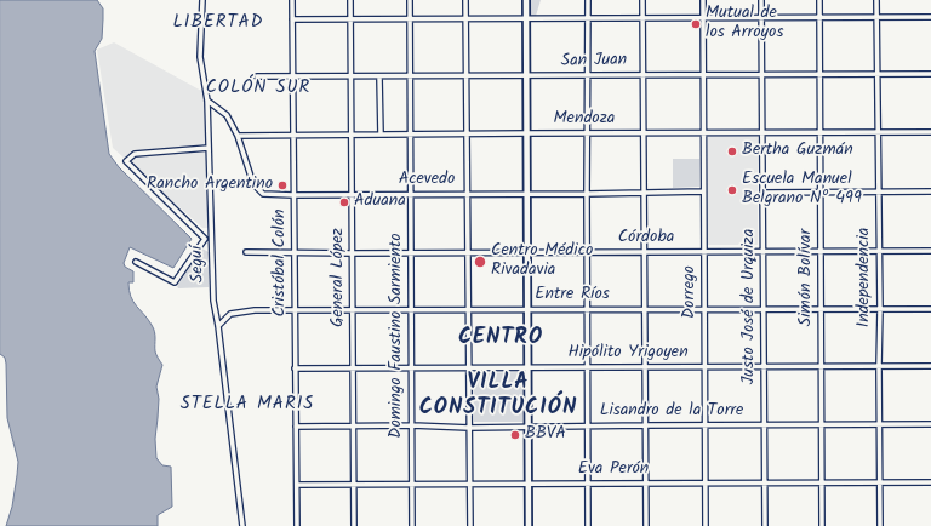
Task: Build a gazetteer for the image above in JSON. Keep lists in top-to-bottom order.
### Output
{
  "streets": {
    "street": [
      "San Juan",
      "Mendoza",
      "Acevedo",
      "Córdoba",
      "Cristóbal Colón",
      "Seguí",
      "General López",
      "Simón Bolívar",
      "Independencia",
      "Dorrego",
      "Entre Ríos",
      "Justo José de Urquiza",
      "Domingo Faustino Sarmiento",
      "Hipólito Yrigoyen",
      "Lisandro de la Torre",
      "Eva Perón"
    ]
  },
  "crossings": [
    ["San Juan", "Cristóbal Colón"],
    ["San Juan", "General López"],
    ["San Juan", "Simón Bolívar"],
    ["San Juan", "Independencia"],
    ["San Juan", "Dorrego"],
    ["San Juan", "Justo José de Urquiza"],
    ["San Juan", "Domingo Faustino Sarmiento"],
    ["Mendoza", "Acevedo"],
    ["Mendoza", "Cristóbal Colón"],
    ["Mendoza", "General López"],
    ["Mendoza", "Simón Bolívar"],
    ["Mendoza", "Independencia"],
    ["Mendoza", "Dorrego"],
    ["Mendoza", "Justo José de Urquiza"],
    ["Mendoza", "Domingo Faustino Sarmiento"],
    ["Acevedo", "Cristóbal Colón"],
    ["Acevedo", "Seguí"],
    ["Acevedo", "General López"],
    ["Acevedo", "Dorrego"],
    ["Acevedo", "Domingo Faustino Sarmiento"],
    ["Córdoba", "Cristóbal Colón"],
    ["Córdoba", "General López"],
    ["Córdoba", "Simón Bolívar"],
    ["Córdoba", "Independencia"],
    ["Córdoba", "Dorrego"],
    ["Córdoba", "Justo José de Urquiza"],
    ["Córdoba", "Domingo Faustino Sarmiento"],
    ["Cristóbal Colón", "Entre Ríos"],
    ["Cristóbal Colón", "Hipólito Yrigoyen"],
    ["Cristóbal Colón", "Lisandro de la Torre"],
    ["Cristóbal Colón", "Eva Perón"],
    ["Seguí", "Entre Ríos"],
    ["General López", "Entre Ríos"],
    ["General López", "Hipólito Yrigoyen"],
    ["General López", "Lisandro de la Torre"],
    ["General López", "Eva Perón"],
    ["Simón Bolívar", "Entre Ríos"],
    ["Simón Bolívar", "Hipólito Yrigoyen"],
    ["Simón Bolívar", "Lisandro de la Torre"],
    ["Simón Bolívar", "Eva Perón"],
    ["Independencia", "Entre Ríos"],
    ["Independencia", "Hipólito Yrigoyen"],
    ["Independencia", "Lisandro de la Torre"],
    ["Independencia", "Eva Perón"],
    ["Dorrego", "Entre Ríos"],
    ["Dorrego", "Hipólito Yrigoyen"],
    ["Dorrego", "Lisandro de la Torre"],
    ["Dorrego", "Eva Perón"],
    ["Entre Ríos", "Justo José de Urquiza"],
    ["Entre Ríos", "Domingo Faustino Sarmiento"],
    ["Justo José de Urquiza", "Hipólito Yrigoyen"],
    ["Justo José de Urquiza", "Lisandro de la Torre"],
    ["Justo José de Urquiza", "Eva Perón"],
    ["Domingo Faustino Sarmiento", "Hipólito Yrigoyen"],
    ["Domingo Faustino Sarmiento", "Lisandro de la Torre"],
    ["Domingo Faustino Sarmiento", "Eva Perón"]
  ],
  "districts": [
    "LIBERTAD",
    "COLÓN SUR",
    "CENTRO",
    "VILLA CONSTITUCIÓN",
    "STELLA MARIS"
  ],
  "places": [
    "Mutual de los Arroyos",
    "Bertha Guzmán",
    "Rancho Argentino",
    "Escuela Manuel Belgrano Nº 499",
    "Aduana",
    "Centro Médico Rivadavia",
    "BBVA"
  ]
}
